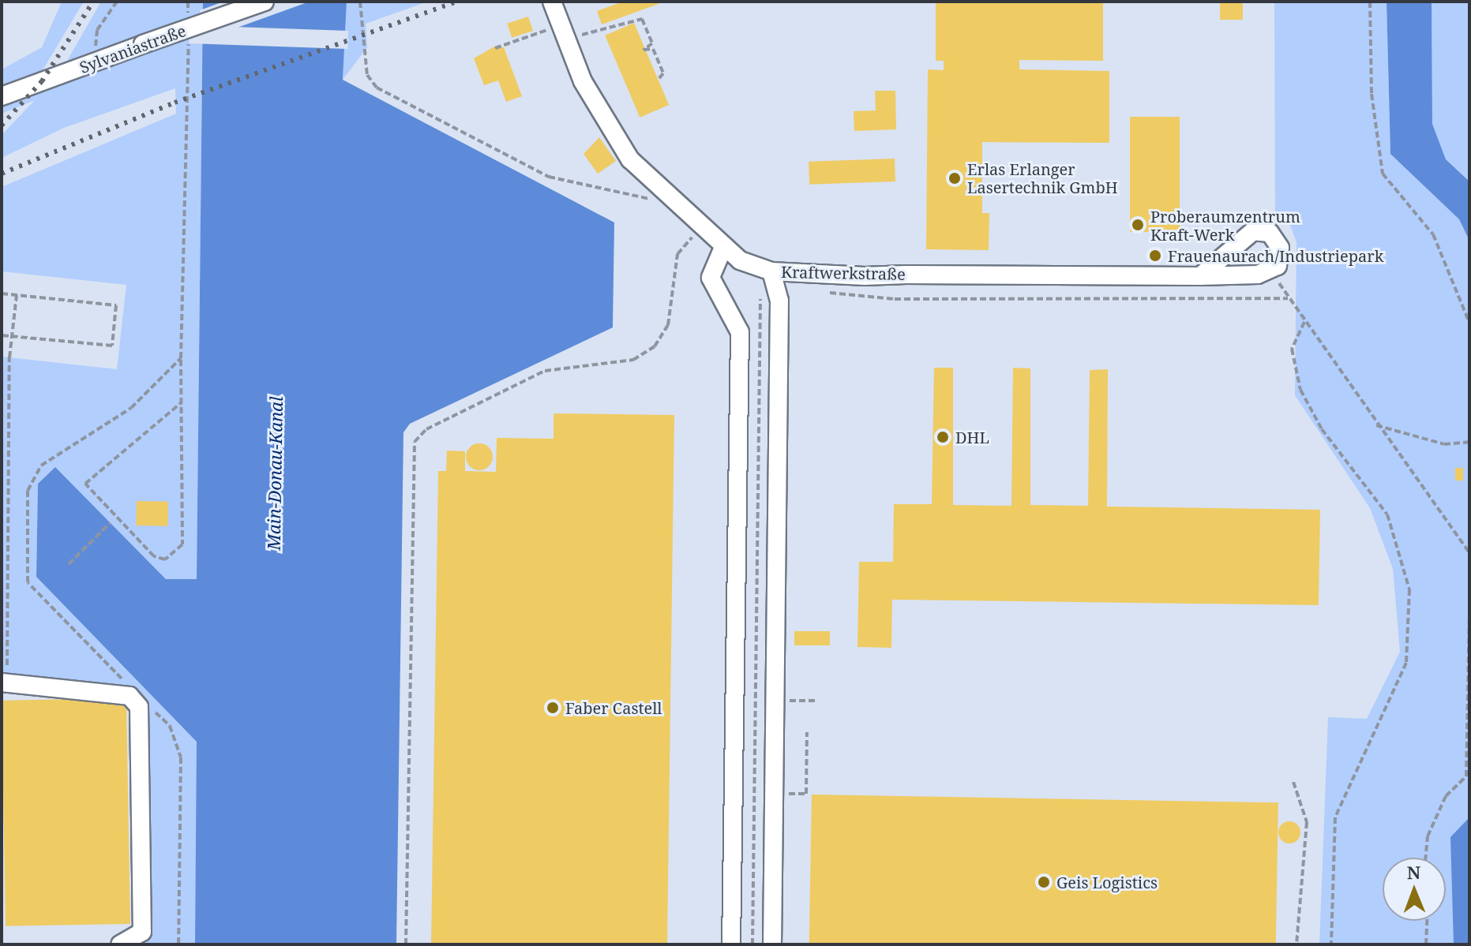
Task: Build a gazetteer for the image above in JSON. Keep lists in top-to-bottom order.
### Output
{
  "streets": {
    "street": ["Sylvaniastraße", "Kraftwerkstraße"]
  },
  "water": ["Main-Donau-Kanal"],
  "places": [
    "Erlas Erlanger Lasertechnik GmbH",
    "Proberaumzentrum Kraft-Werk",
    "Frauenaurach/Industriepark",
    "DHL",
    "Faber Castell",
    "Geis Logistics"
  ],
  "north": "top"
}
